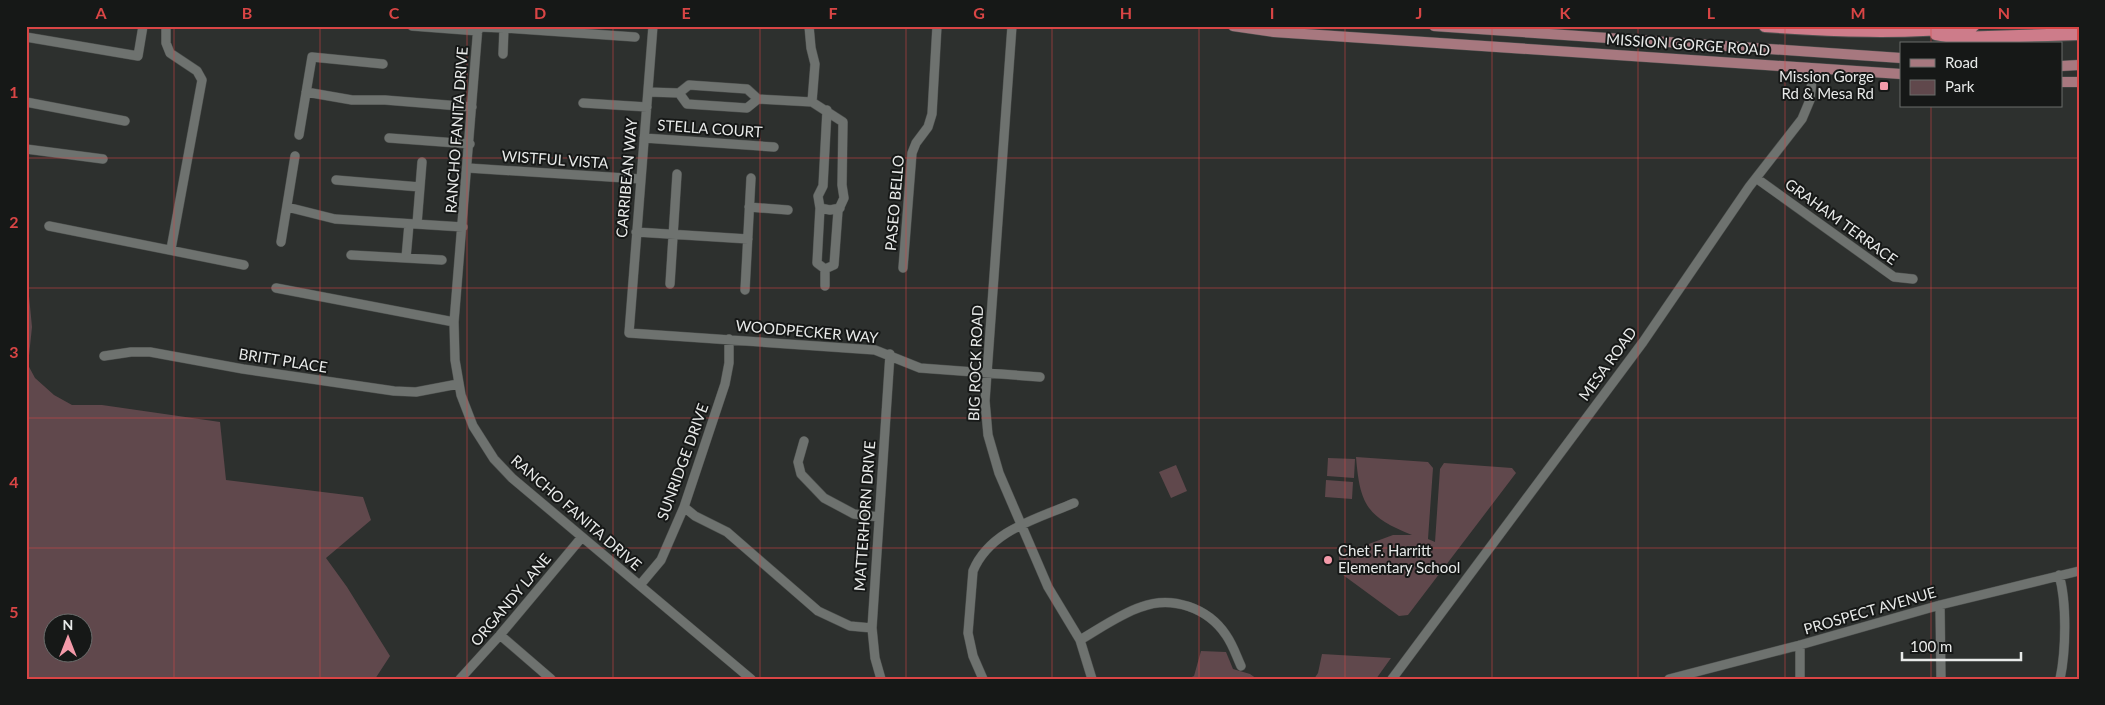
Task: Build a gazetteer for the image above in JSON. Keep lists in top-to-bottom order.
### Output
{
  "streets": {
    "main road": ["MISSION GORGE ROAD", "MESA ROAD"],
    "street": [
      "STELLA COURT",
      "RANCHO FANITA DRIVE",
      "WISTFUL VISTA",
      "CARRIBEAN WAY",
      "PASEO BELLO",
      "GRAHAM TERRACE",
      "WOODPECKER WAY",
      "BRITT PLACE",
      "BIG ROCK ROAD",
      "SUNRIDGE DRIVE",
      "MATTERHORN DRIVE",
      "ORGANDY LANE",
      "PROSPECT AVENUE"
    ]
  },
  "crossings": [
    ["MISSION GORGE ROAD", "MESA ROAD"],
    ["STELLA COURT", "CARRIBEAN WAY"],
    ["RANCHO FANITA DRIVE", "WISTFUL VISTA"],
    ["RANCHO FANITA DRIVE", "BRITT PLACE"],
    ["RANCHO FANITA DRIVE", "SUNRIDGE DRIVE"],
    ["RANCHO FANITA DRIVE", "ORGANDY LANE"],
    ["WISTFUL VISTA", "CARRIBEAN WAY"],
    ["CARRIBEAN WAY", "WOODPECKER WAY"],
    ["GRAHAM TERRACE", "MESA ROAD"],
    ["WOODPECKER WAY", "BIG ROCK ROAD"],
    ["WOODPECKER WAY", "SUNRIDGE DRIVE"],
    ["WOODPECKER WAY", "MATTERHORN DRIVE"]
  ],
  "places": {
    "transit": ["Mission Gorge Rd & Mesa Rd"],
    "other": ["Chet F. Harritt Elementary School"]
  },
  "legend": ["Road", "Park"],
  "scale_bar": "100 m",
  "north": "top",
  "grid": {
    "columns": [
      "A",
      "B",
      "C",
      "D",
      "E",
      "F",
      "G",
      "H",
      "I",
      "J",
      "K",
      "L",
      "M",
      "N"
    ],
    "rows": [
      "1",
      "2",
      "3",
      "4",
      "5"
    ]
  }
}
